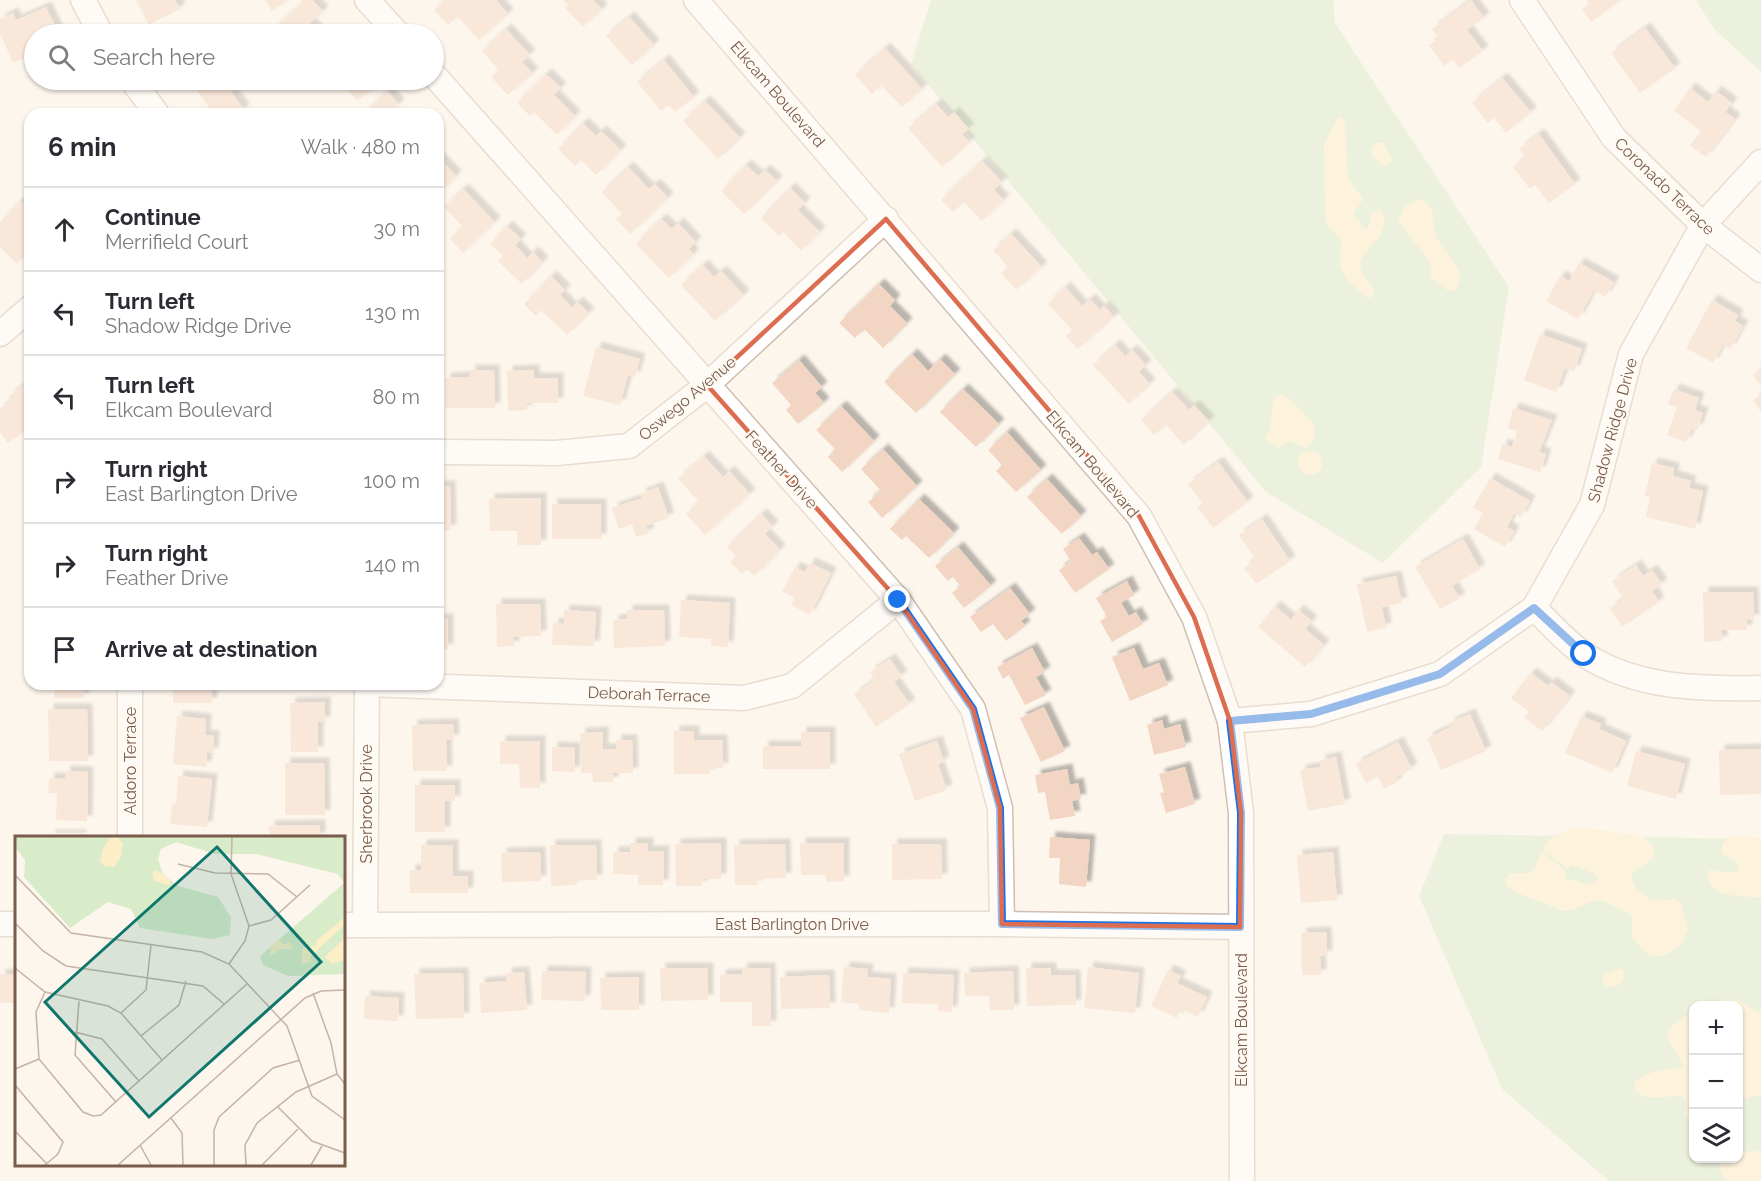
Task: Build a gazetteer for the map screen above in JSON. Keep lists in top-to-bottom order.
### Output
{
  "streets": {
    "street": [
      "Elkcam Boulevard",
      "Coronado Terrace",
      "Oswego Avenue",
      "Shadow Ridge Drive",
      "Feather Drive",
      "Deborah Terrace",
      "Aldoro Terrace",
      "Sherbrook Drive",
      "East Barlington Drive"
    ]
  },
  "crossings": [
    ["Elkcam Boulevard", "Oswego Avenue"],
    ["Elkcam Boulevard", "Shadow Ridge Drive"],
    ["Elkcam Boulevard", "East Barlington Drive"],
    ["Coronado Terrace", "Shadow Ridge Drive"],
    ["Oswego Avenue", "Feather Drive"],
    ["Feather Drive", "Deborah Terrace"],
    ["Feather Drive", "East Barlington Drive"],
    ["Sherbrook Drive", "East Barlington Drive"]
  ],
  "page": {
    "search": "Search here",
    "heading": ["6 min", "Walk · 480 m"],
    "list": [
      ["Continue", "Merrifield Court", "30 m"],
      ["Turn left", "Shadow Ridge Drive", "130 m"],
      ["Turn left", "Elkcam Boulevard", "80 m"],
      ["Turn right", "East Barlington Drive", "100 m"],
      ["Turn right", "Feather Drive", "140 m"],
      "Arrive at destination"
    ],
    "map_buttons": ["+", "−"]
  }
}
